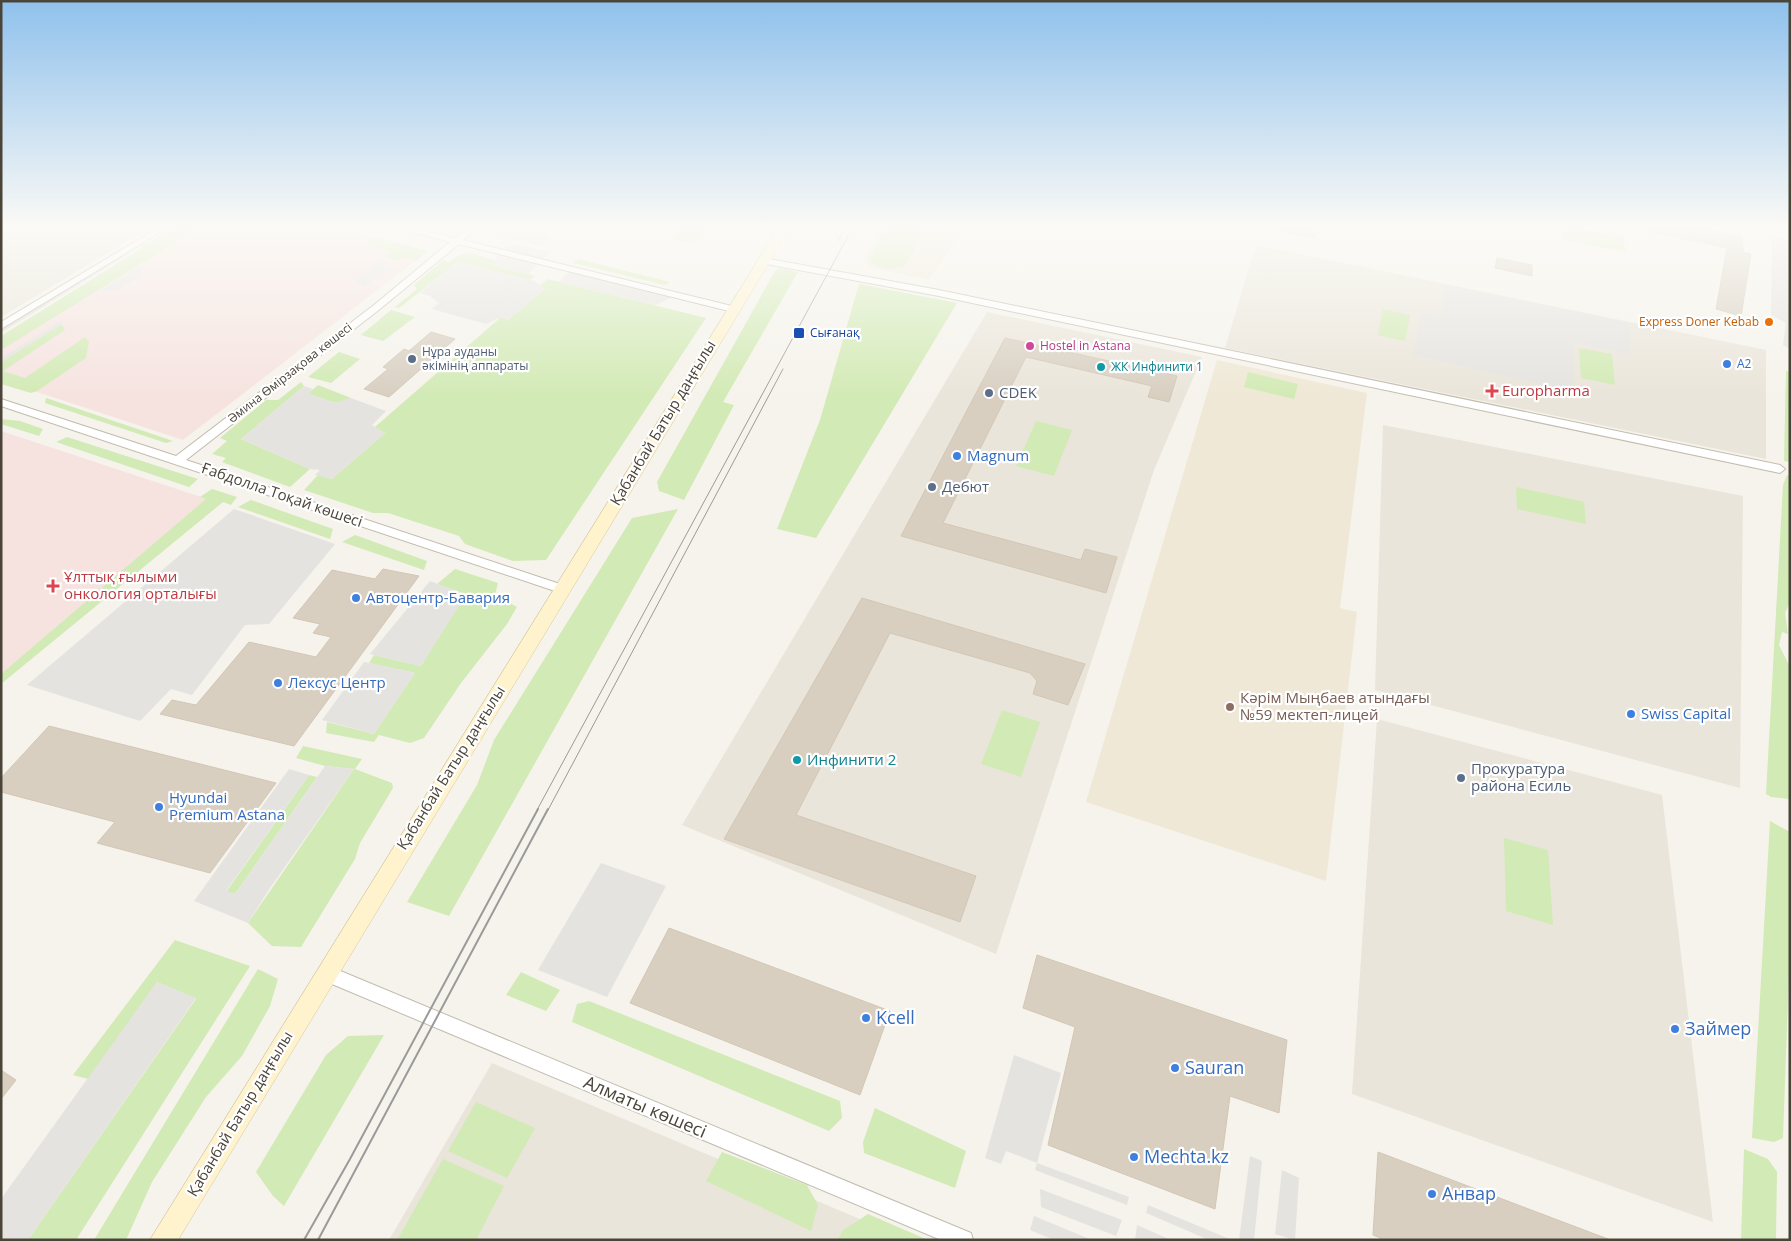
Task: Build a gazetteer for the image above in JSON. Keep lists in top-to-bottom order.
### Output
{
  "streets": {
    "main road": ["Қабанбай Батыр даңғылы"],
    "street": ["Әмина Өмірзақова көшесі", "Ғабдолла Тоқай көшесі", "Алматы көшесі"]
  },
  "crossings": [
    ["Әмина Өмірзақова көшесі", "Ғабдолла Тоқай көшесі"],
    ["Қабанбай Батыр даңғылы", "Ғабдолла Тоқай көшесі"],
    ["Қабанбай Батыр даңғылы", "Алматы көшесі"]
  ],
  "places": {
    "other": [
      "Express Doner Kebab",
      "Hostel in Astana",
      "Нұра ауданы әкімінің аппараты",
      "А2",
      "ЖК Инфинити 1",
      "CDEK",
      "Magnum",
      "Дебют",
      "Автоцентр-Бавария",
      "Лексус Центр",
      "Кәрім Мыңбаев атындағы №59 мектеп-лицей",
      "Swiss Capital",
      "Инфинити 2",
      "Прокуратура района Есиль",
      "Hyundai Premium Astana",
      "Kcell",
      "Займер",
      "Sauran",
      "Mechta.kz",
      "Анвар"
    ],
    "transit": ["Сығанақ"],
    "health": ["Europharma", "Ұлттық ғылыми онкология орталығы"]
  }
}
